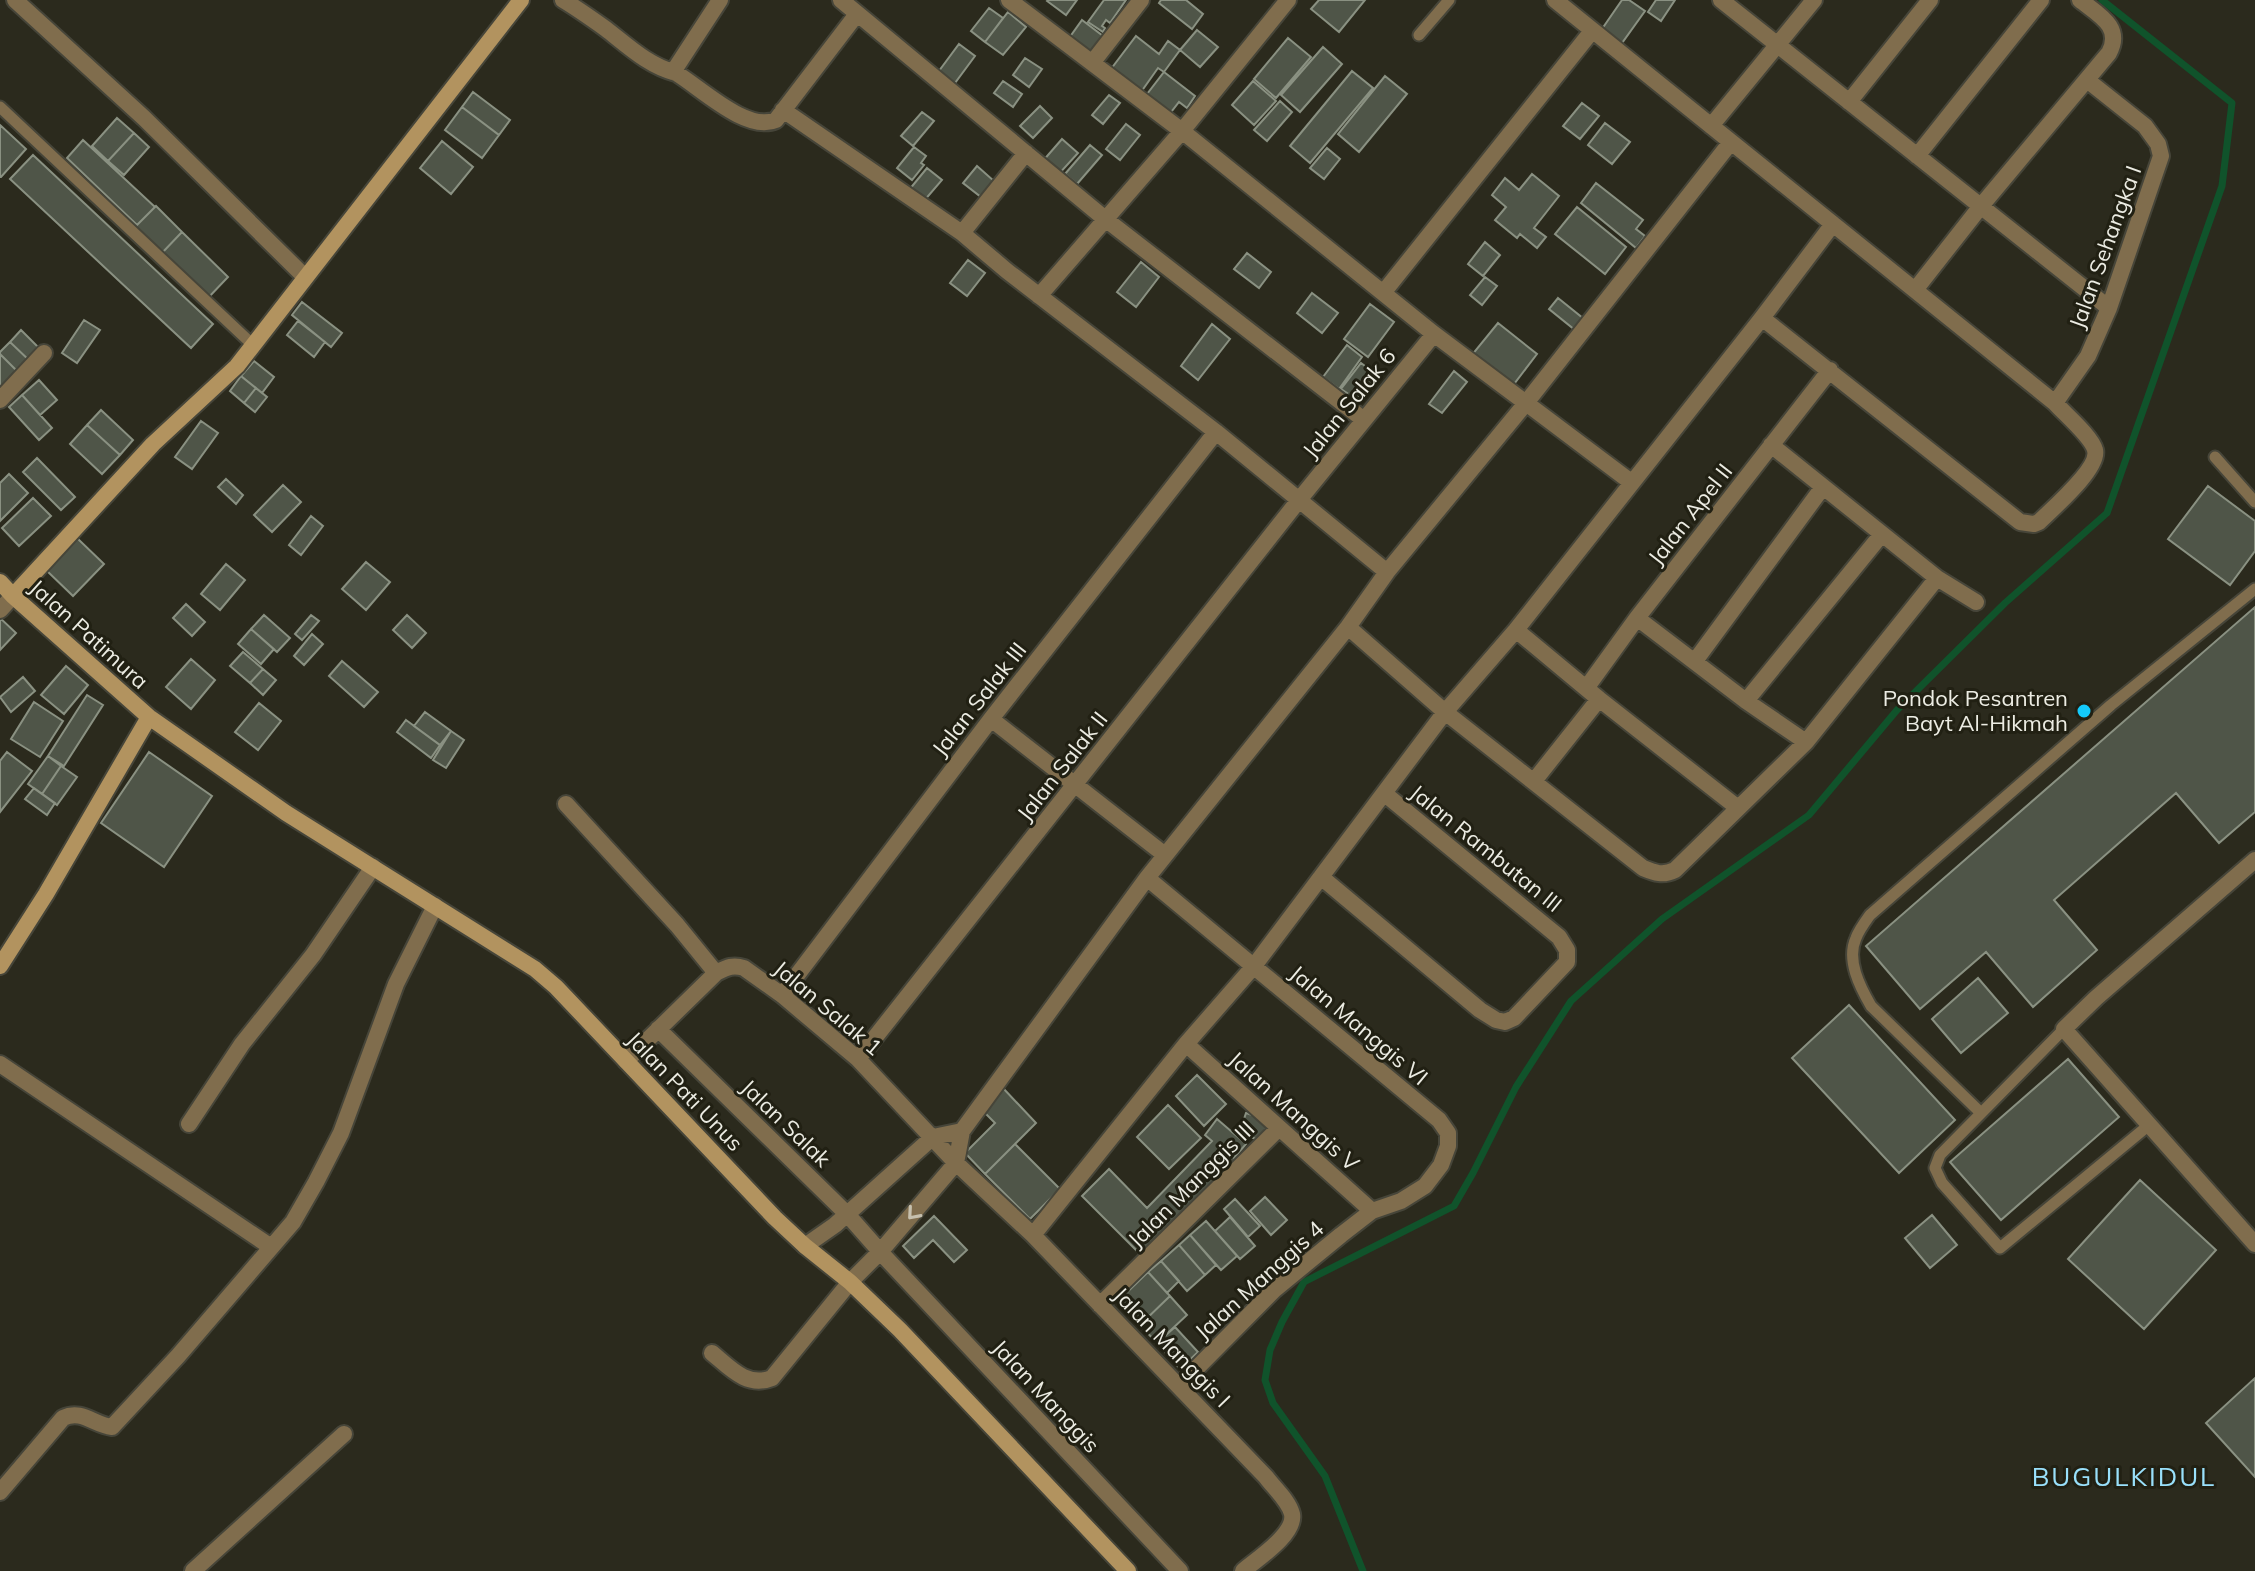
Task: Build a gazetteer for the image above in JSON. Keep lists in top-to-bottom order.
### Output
{
  "streets": {
    "main road": ["Jalan Patimura", "Jalan Pati Unus"],
    "street": [
      "Jalan Sehangka I",
      "Jalan Salak 6",
      "Jalan Apel II",
      "Jalan Salak III",
      "Jalan Salak II",
      "Jalan Rambutan III",
      "Jalan Salak 1",
      "Jalan Manggis VI",
      "Jalan Manggis V",
      "Jalan Salak",
      "Jalan Manggis III",
      "Jalan Manggis 4",
      "Jalan Manggis I",
      "Jalan Manggis"
    ]
  },
  "crossings": [
    ["Jalan Salak 6", "Jalan Salak II"],
    ["Jalan Patimura", "Jalan Pati Unus"],
    ["Jalan Salak III", "Jalan Salak 1"],
    ["Jalan Salak II", "Jalan Salak 1"],
    ["Jalan Salak 1", "Jalan Manggis I"],
    ["Jalan Manggis VI", "Jalan Manggis V"],
    ["Jalan Manggis VI", "Jalan Manggis 4"],
    ["Jalan Pati Unus", "Jalan Salak"],
    ["Jalan Pati Unus", "Jalan Manggis"],
    ["Jalan Manggis V", "Jalan Manggis III"],
    ["Jalan Manggis V", "Jalan Manggis 4"],
    ["Jalan Salak", "Jalan Manggis"],
    ["Jalan Manggis III", "Jalan Manggis I"],
    ["Jalan Manggis 4", "Jalan Manggis I"]
  ],
  "districts": ["BUGULKIDUL"],
  "places": ["Pondok Pesantren Bayt Al-Hikmah"]
}
